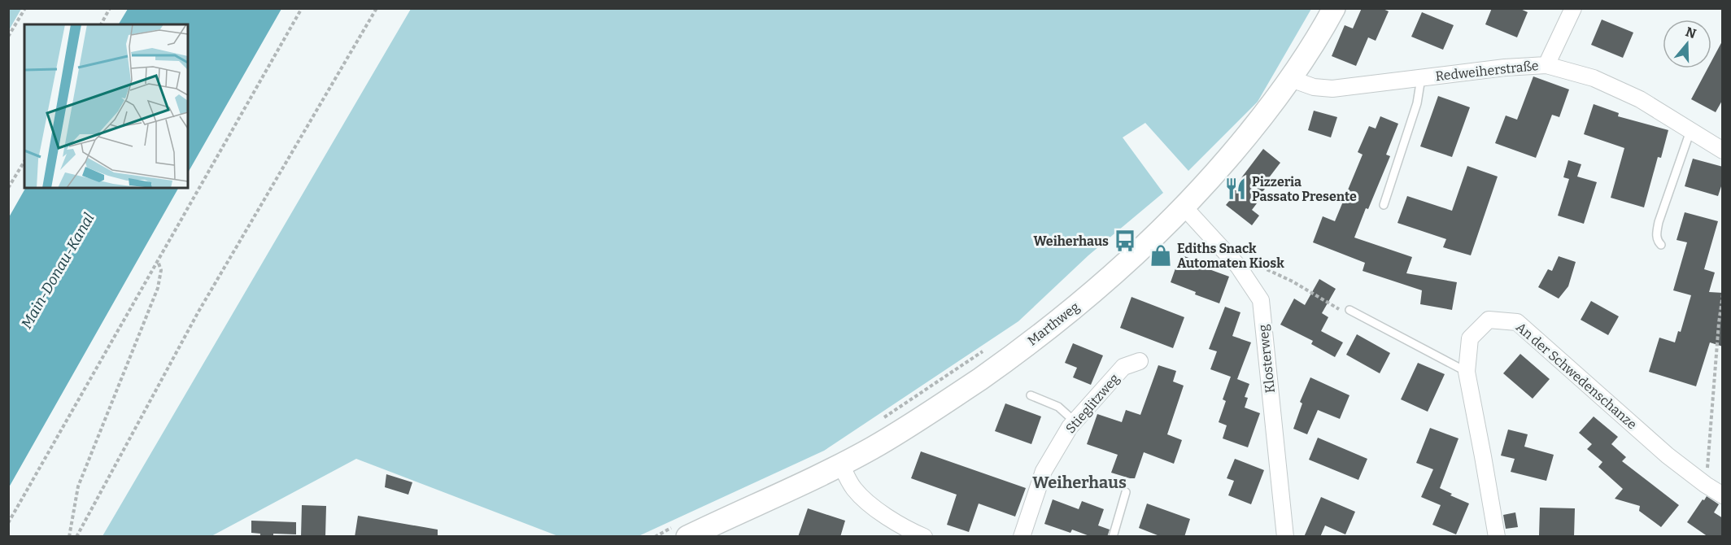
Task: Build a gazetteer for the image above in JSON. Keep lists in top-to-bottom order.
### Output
{
  "streets": {
    "main road": ["Marthweg"],
    "street": [
      "Redweiherstraße",
      "Klosterweg",
      "An der Schwedenschanze",
      "Stieglitzweg"
    ]
  },
  "crossings": [
    ["Redweiherstraße", "Marthweg"],
    ["Marthweg", "Klosterweg"]
  ],
  "districts": ["Weiherhaus"],
  "water": ["Main-Donau-Kanal"],
  "places": {
    "restaurant": ["Pizzeria Passato Presente"],
    "bus stop": ["Weiherhaus"],
    "shop": ["Ediths Snack Automaten Kiosk"]
  },
  "north": "top"
}
